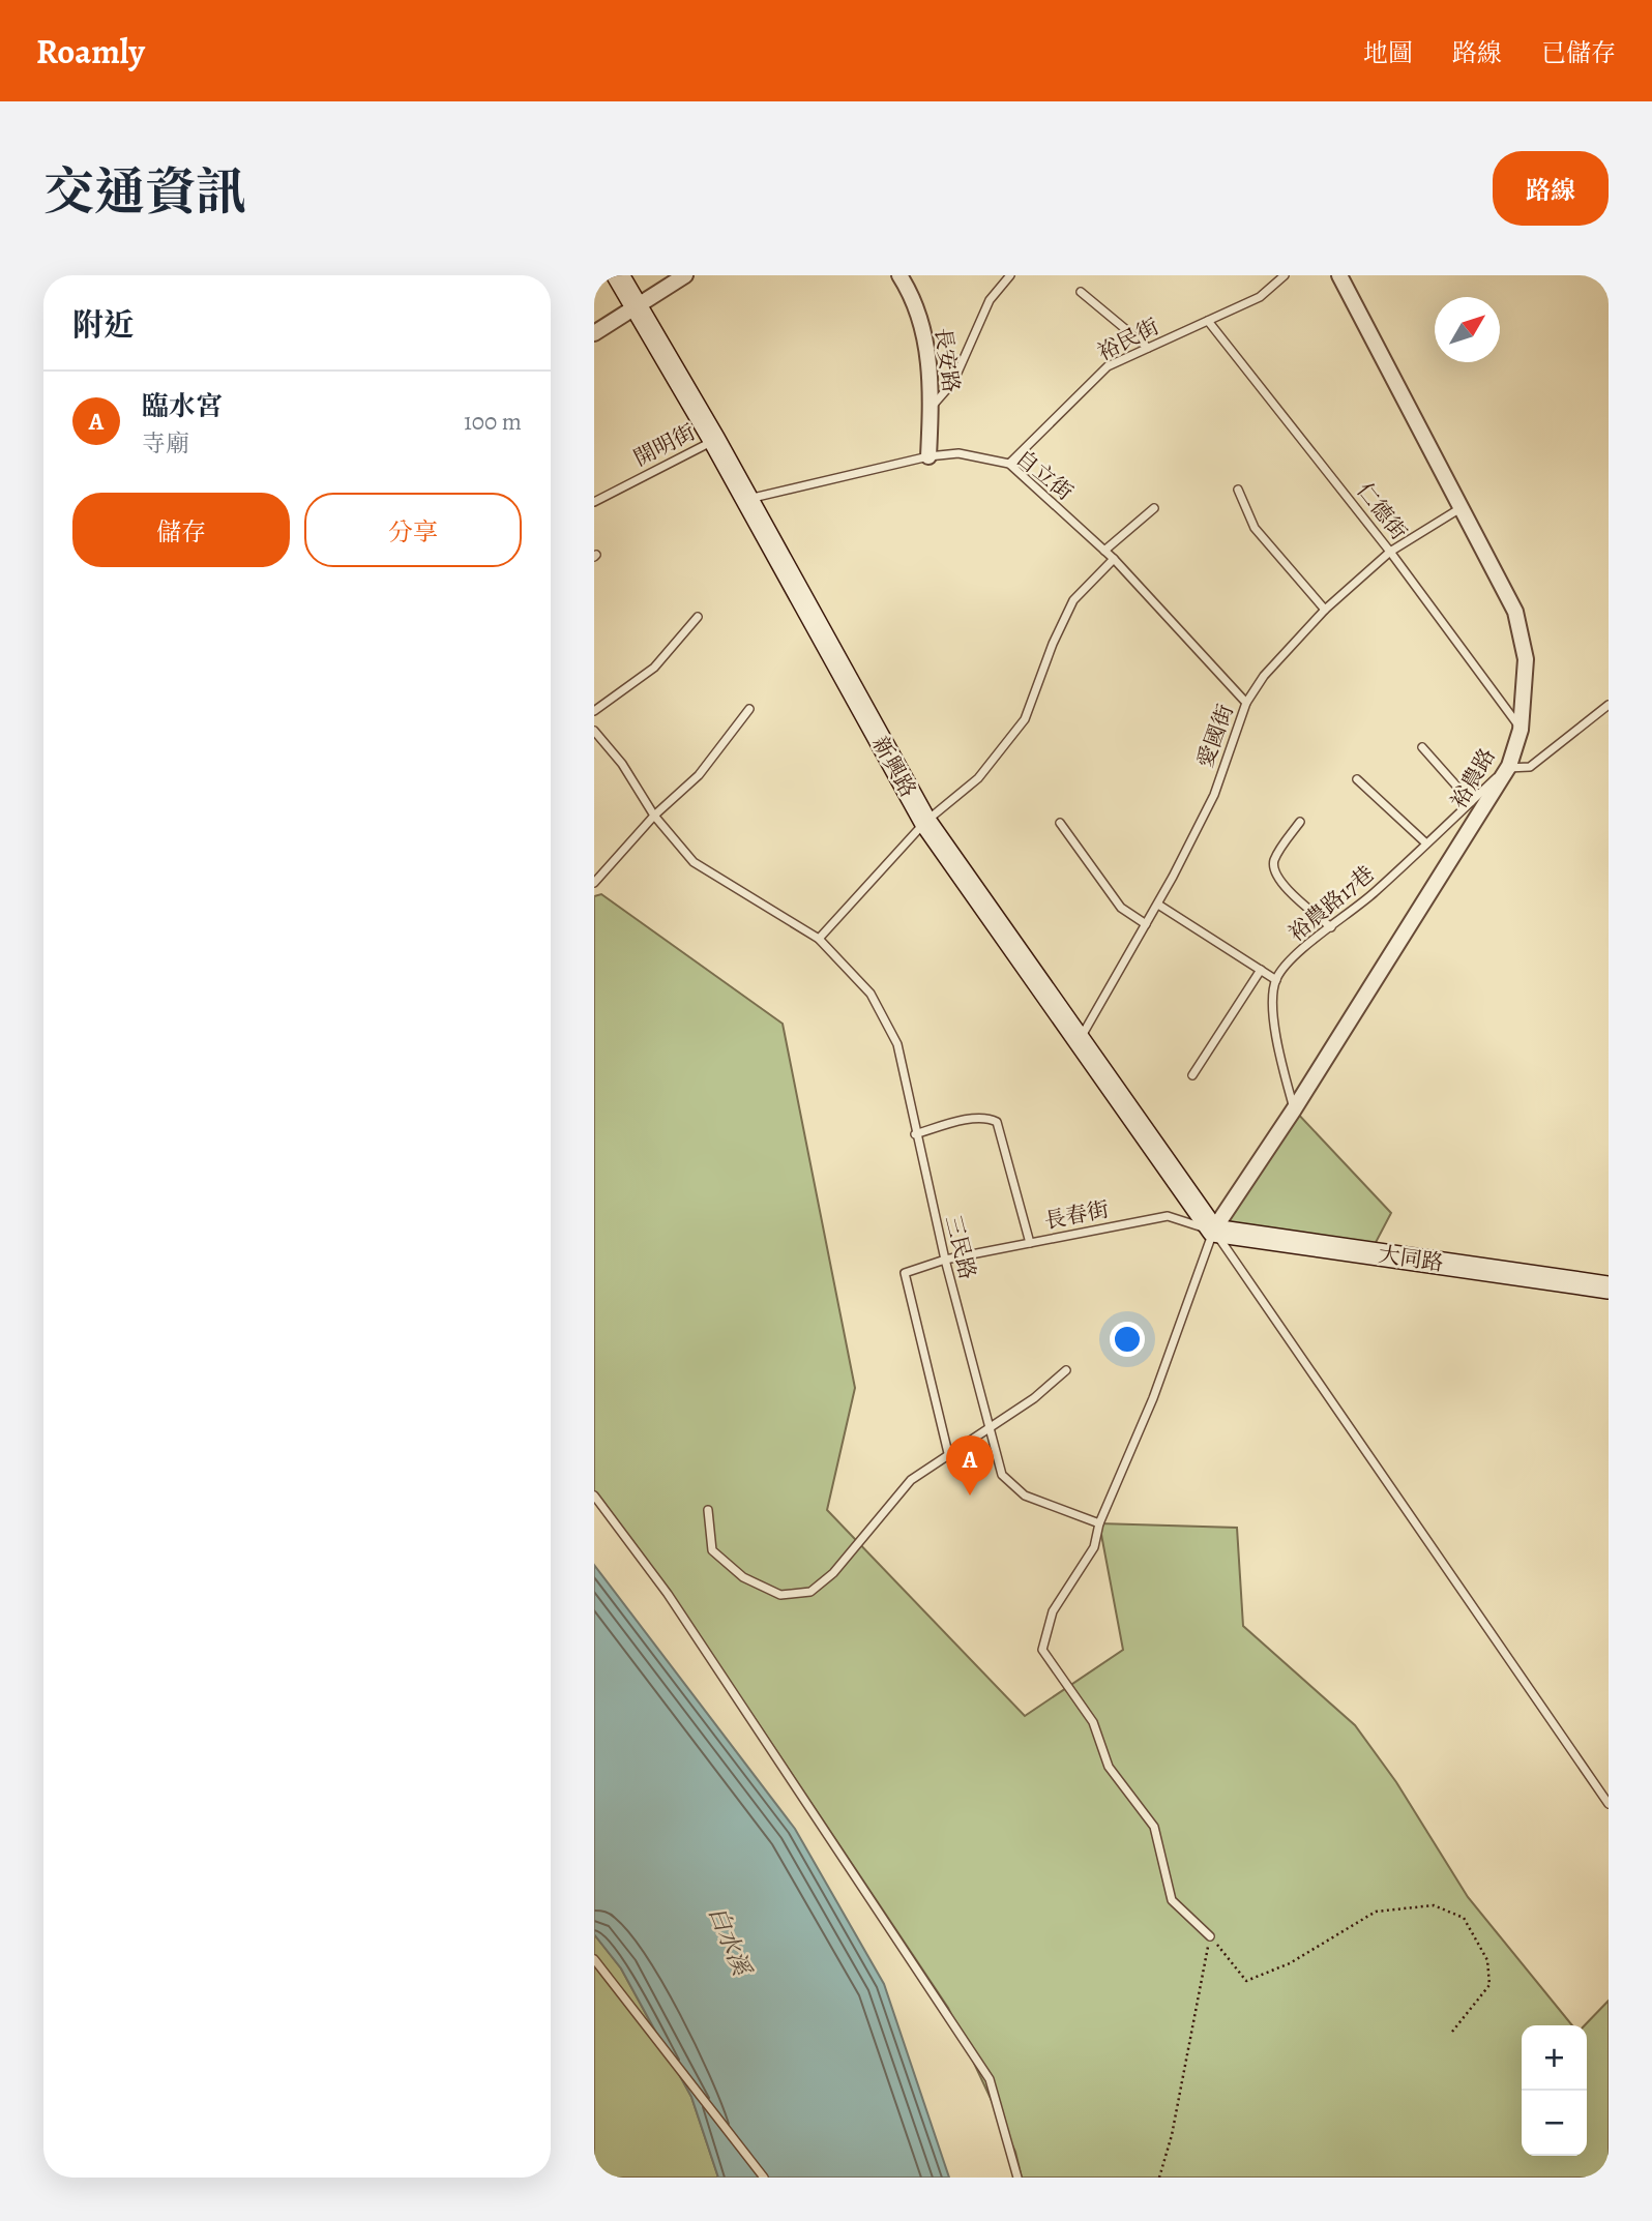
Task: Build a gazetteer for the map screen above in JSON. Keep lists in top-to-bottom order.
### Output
{
  "streets": {
    "street": [
      "長安路",
      "新興路",
      "裕農路",
      "大同路"
    ],
    "lane": [
      "裕民街",
      "開明街",
      "自立街",
      "仁德街",
      "愛國街",
      "裕農路17巷",
      "長春街",
      "三民路"
    ]
  },
  "crossings": [
    ["裕民街", "自立街"],
    ["裕民街", "仁德街"],
    ["長安路", "自立街"],
    ["開明街", "新興路"],
    ["自立街", "愛國街"],
    ["自立街", "新興路"],
    ["仁德街", "愛國街"],
    ["仁德街", "裕農路"],
    ["愛國街", "新興路"],
    ["愛國街", "裕農路"],
    ["新興路", "裕農路"],
    ["新興路", "長春街"],
    ["新興路", "大同路"],
    ["裕農路", "裕農路17巷"],
    ["裕農路", "長春街"],
    ["裕農路", "大同路"],
    ["長春街", "三民路"],
    ["長春街", "大同路"]
  ],
  "water": ["白水溪"],
  "north": "top right",
  "page": {
    "header": "Roamly",
    "nav": ["地圖", "路線", "已儲存"],
    "title": "交通資訊",
    "buttons": [
      "路線",
      ["儲存", "分享"]
    ],
    "heading": "附近",
    "list": [
      {
        "mark": "A",
        "name": "臨水宮",
        "note": "寺廟",
        "value": "100 m"
      }
    ],
    "pins": "A",
    "map_buttons": ["+", "−"]
  }
}
